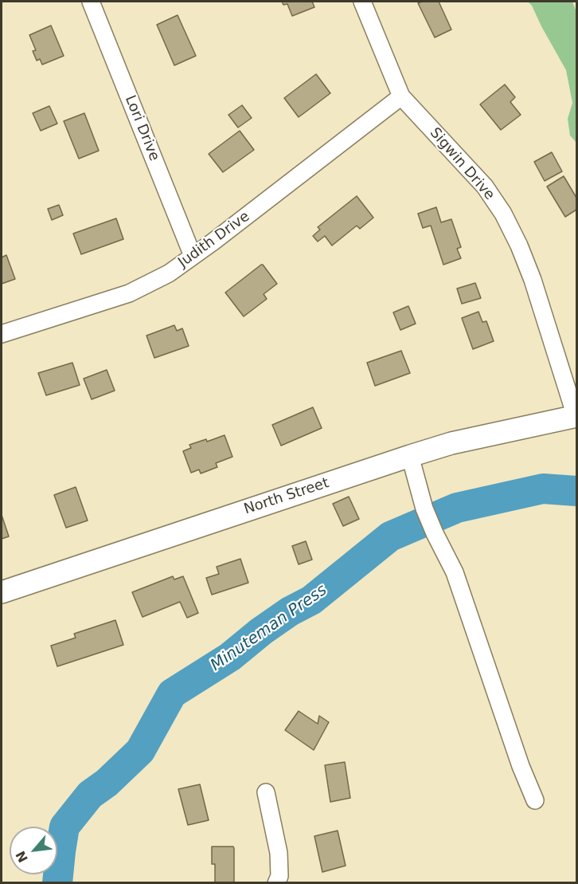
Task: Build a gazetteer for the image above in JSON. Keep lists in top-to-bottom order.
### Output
{
  "streets": {
    "main road": ["North Street"],
    "street": ["Lori Drive", "Sigwin Drive", "Judith Drive"]
  },
  "crossings": [
    ["Lori Drive", "Judith Drive"],
    ["Sigwin Drive", "Judith Drive"],
    ["Sigwin Drive", "North Street"]
  ],
  "water": ["Minuteman Press"],
  "north": "bottom left"
}
